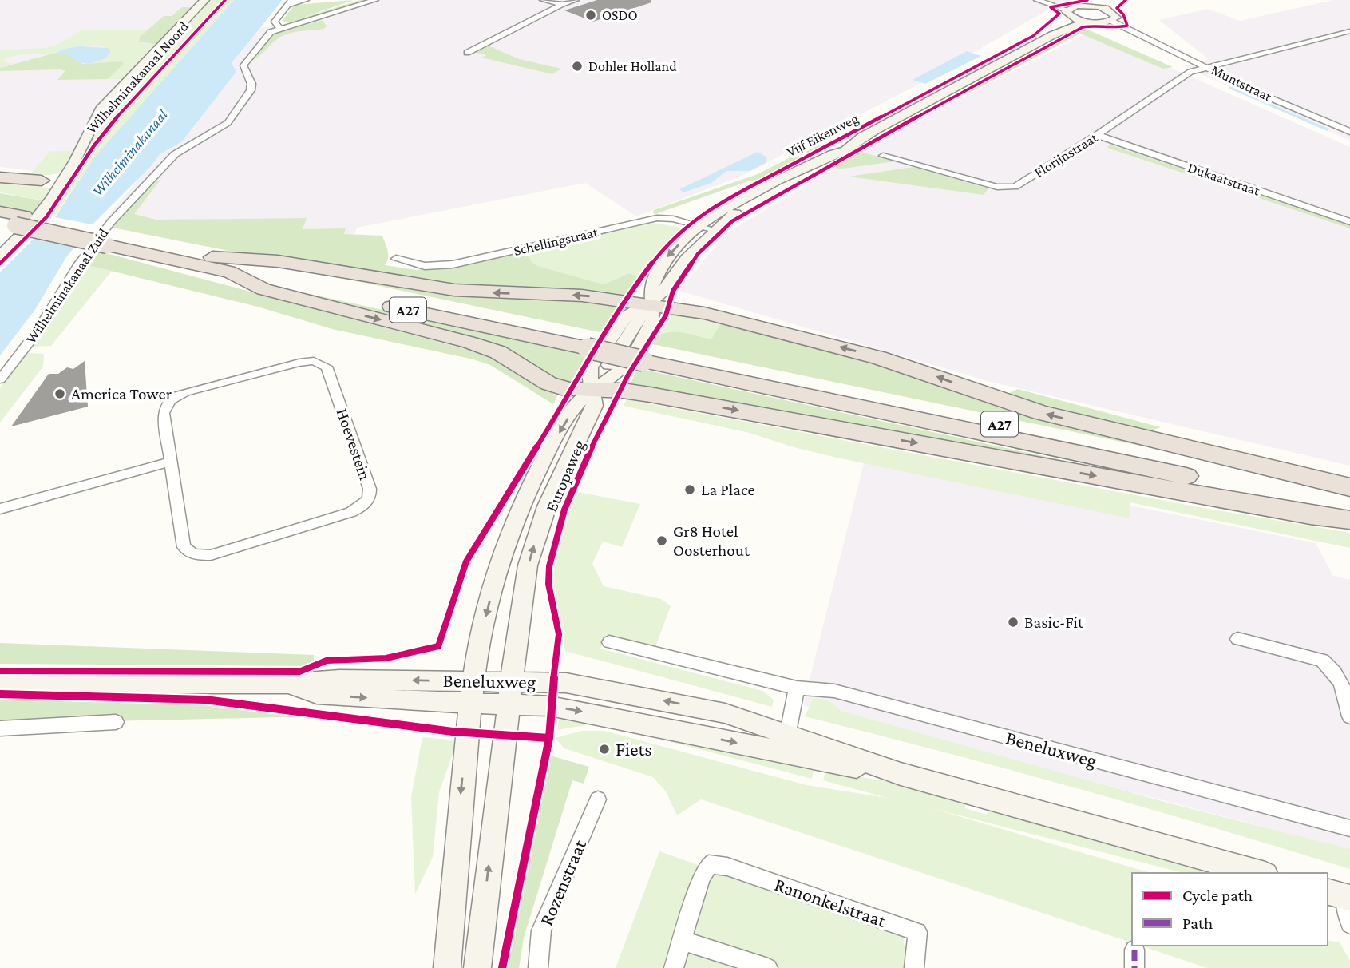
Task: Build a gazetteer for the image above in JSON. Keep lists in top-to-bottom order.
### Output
{
  "streets": {
    "highway": ["A27"],
    "main road": [
      "Wilhelminakanaal Noord",
      "Vijf Eikenweg",
      "Europaweg",
      "Beneluxweg"
    ],
    "street": [
      "Muntstraat",
      "Florijnstraat",
      "Dukaatstraat",
      "Schellingstraat",
      "Wilhelminakanaal Zuid",
      "Hoevestein",
      "Rozenstraat",
      "Ranonkelstraat"
    ]
  },
  "crossings": [
    ["Muntstraat", "Florijnstraat"],
    ["Vijf Eikenweg", "Schellingstraat"],
    ["Vijf Eikenweg", "A27"],
    ["Vijf Eikenweg", "Europaweg"],
    ["Florijnstraat", "Dukaatstraat"],
    ["A27", "Europaweg"],
    ["Europaweg", "Beneluxweg"]
  ],
  "water": ["Wilhelminakanaal"],
  "places": [
    "OSDO",
    "Dohler Holland",
    "America Tower",
    "La Place",
    "Gr8 Hotel Oosterhout",
    "Basic-Fit",
    "Fiets"
  ],
  "legend": ["Cycle path", "Path"]
}
